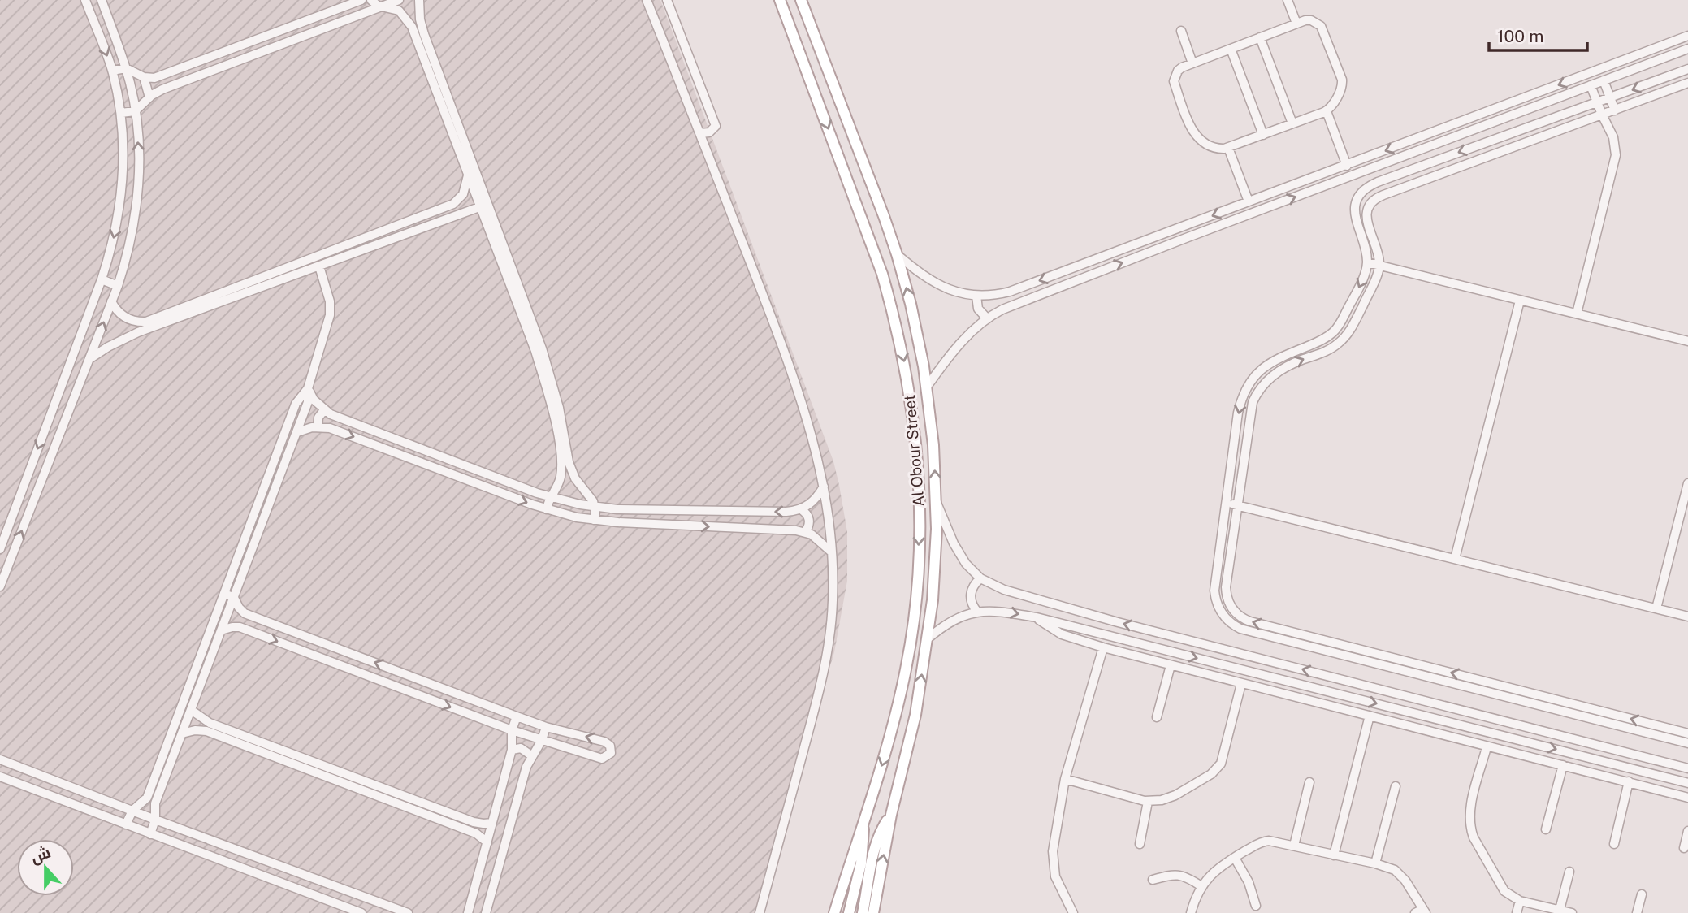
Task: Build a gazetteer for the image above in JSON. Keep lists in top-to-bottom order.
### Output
{
  "streets": {
    "main road": ["Al Obour Street"]
  },
  "scale_bar": "100 m",
  "north": "top"
}
